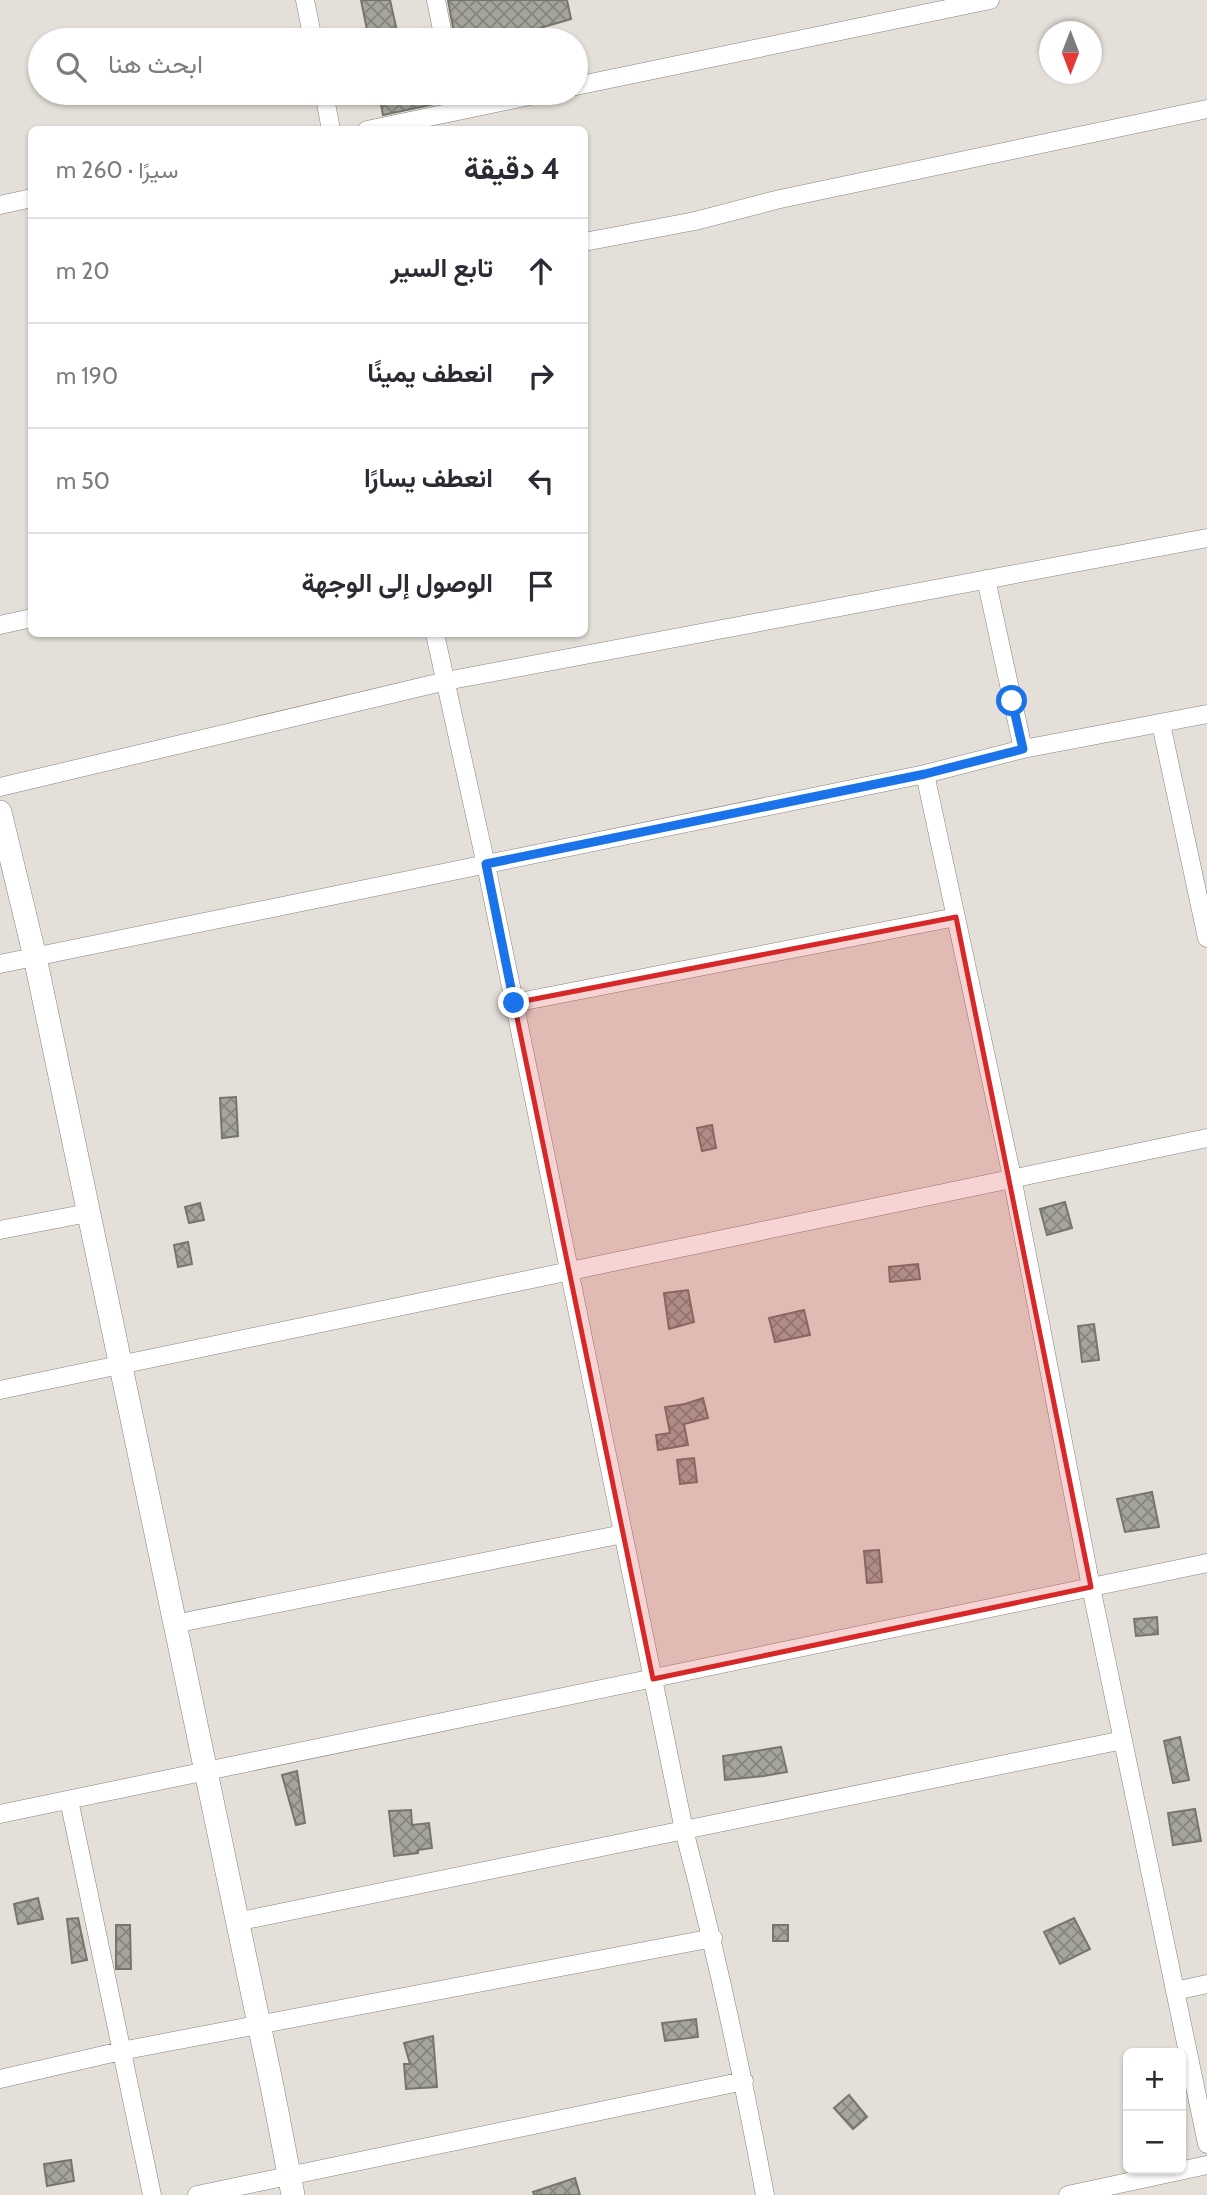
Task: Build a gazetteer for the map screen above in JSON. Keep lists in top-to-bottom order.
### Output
{
  "north": "bottom",
  "page": {
    "search": "ابحث هنا",
    "heading": ["4 دقيقة", "سيرًا · 260 m"],
    "list": [
      ["تابع السير", "20 m"],
      ["انعطف يمينًا", "190 m"],
      ["انعطف يسارًا", "50 m"],
      "الوصول إلى الوجهة"
    ],
    "map_buttons": ["+", "−"]
  }
}
